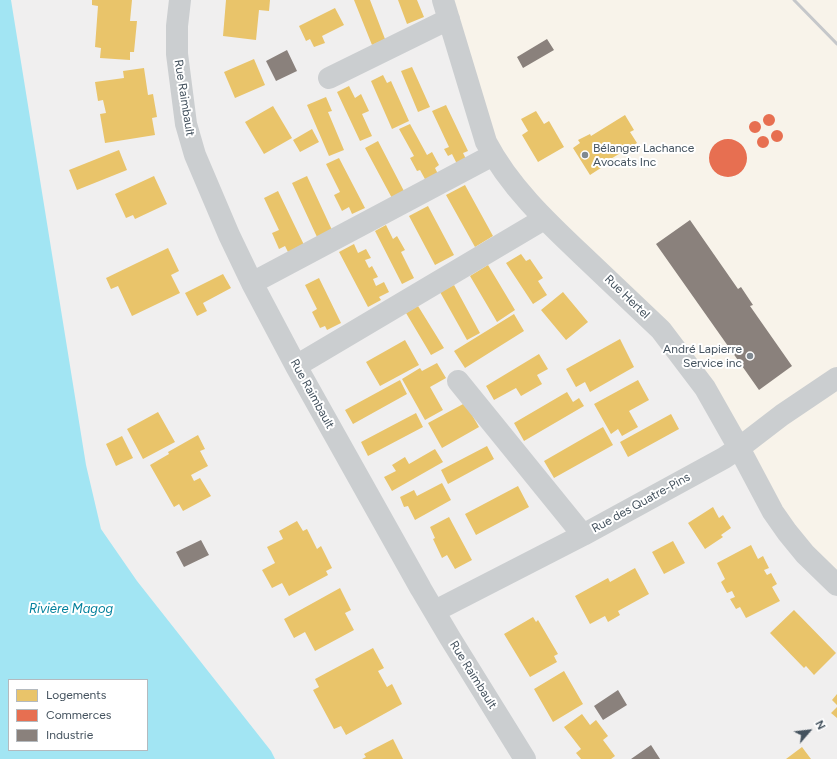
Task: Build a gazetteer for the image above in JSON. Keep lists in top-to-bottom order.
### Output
{
  "streets": {
    "street": ["Rue Raimbault", "Rue Hertel", "Rue des Quatre-Pins"]
  },
  "crossings": [
    ["Rue Raimbault", "Rue des Quatre-Pins"],
    ["Rue Hertel", "Rue des Quatre-Pins"]
  ],
  "water": ["Rivière Magog"],
  "places": ["Bélanger Lachance Avocats Inc", "André Lapierre Service inc"],
  "legend": ["Logements", "Commerces", "Industrie"],
  "north": "top right"
}
